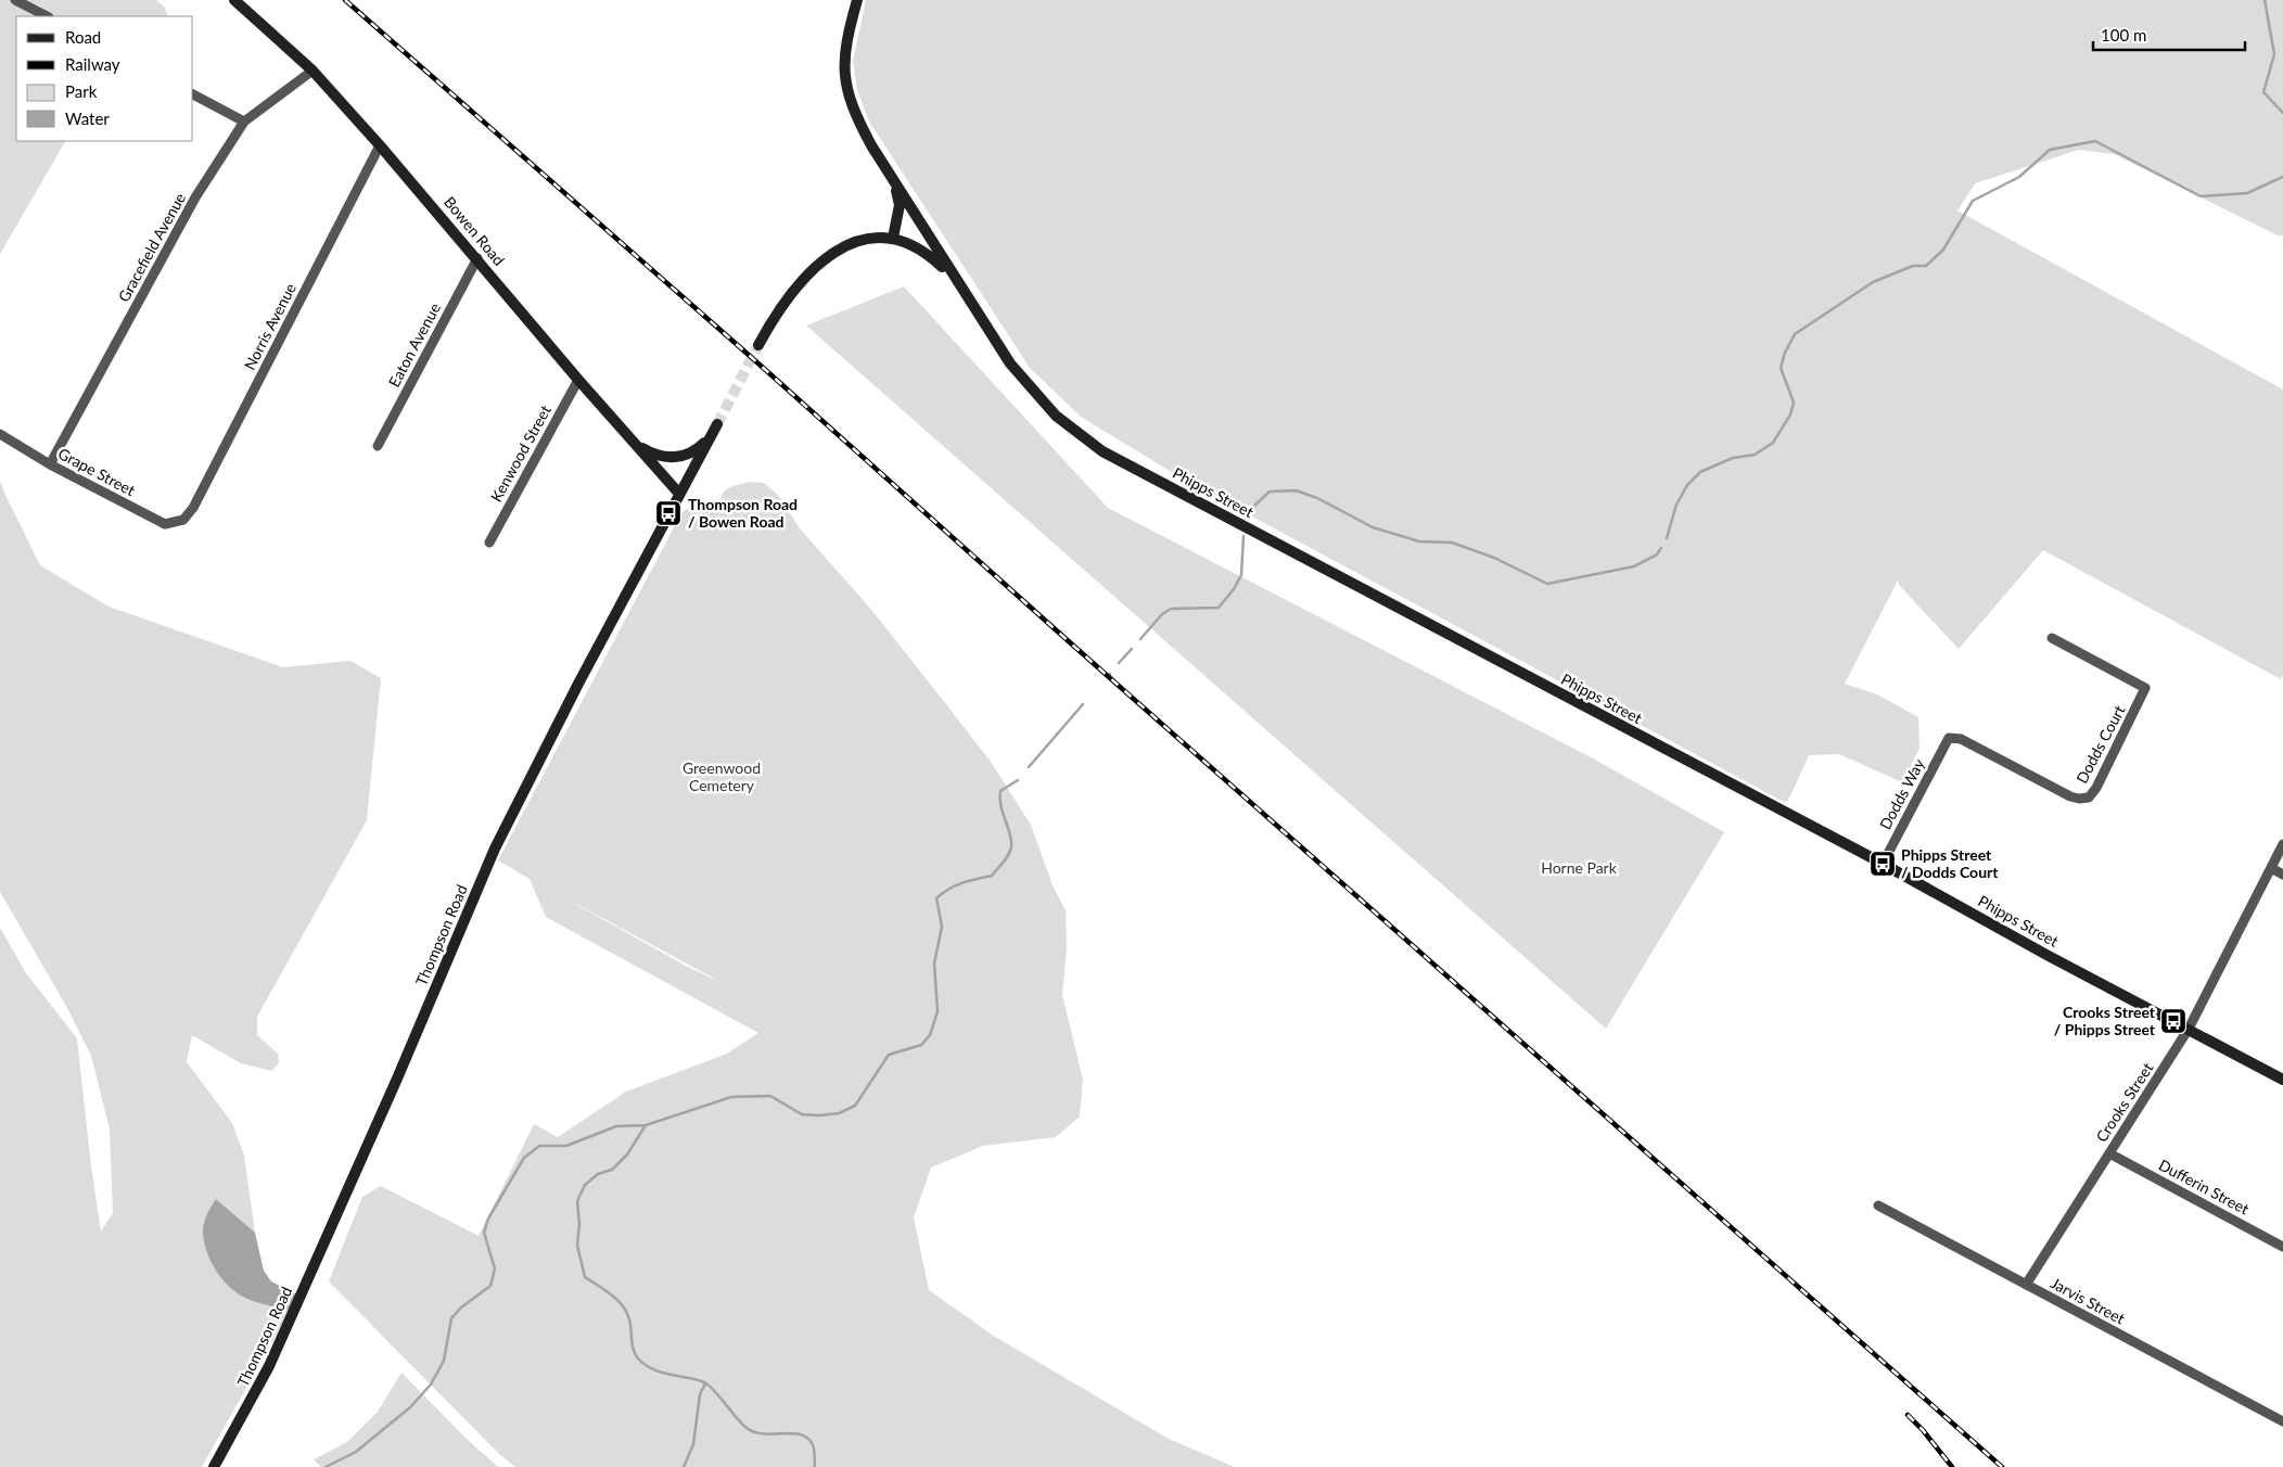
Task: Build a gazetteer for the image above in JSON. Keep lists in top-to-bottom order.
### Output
{
  "streets": {
    "main road": ["Bowen Road", "Phipps Street", "Thompson Road"],
    "street": [
      "Gracefield Avenue",
      "Norris Avenue",
      "Eaton Avenue",
      "Kenwood Street",
      "Grape Street",
      "Dodds Court",
      "Dodds Way",
      "Crooks Street",
      "Dufferin Street",
      "Jarvis Street"
    ]
  },
  "crossings": [
    ["Bowen Road", "Gracefield Avenue"],
    ["Bowen Road", "Norris Avenue"],
    ["Bowen Road", "Eaton Avenue"],
    ["Bowen Road", "Kenwood Street"],
    ["Bowen Road", "Thompson Road"],
    ["Gracefield Avenue", "Grape Street"],
    ["Norris Avenue", "Grape Street"],
    ["Phipps Street", "Dodds Way"],
    ["Phipps Street", "Crooks Street"],
    ["Dodds Court", "Dodds Way"],
    ["Crooks Street", "Dufferin Street"],
    ["Crooks Street", "Jarvis Street"]
  ],
  "parks": ["Greenwood Cemetery", "Horne Park"],
  "places": {
    "bus stop": ["Thompson Road / Bowen Road", "Phipps Street / Dodds Court", "Crooks Street / Phipps Street"]
  },
  "legend": [
    "Road",
    "Railway",
    "Park",
    "Water"
  ],
  "scale_bar": "100 m"
}
